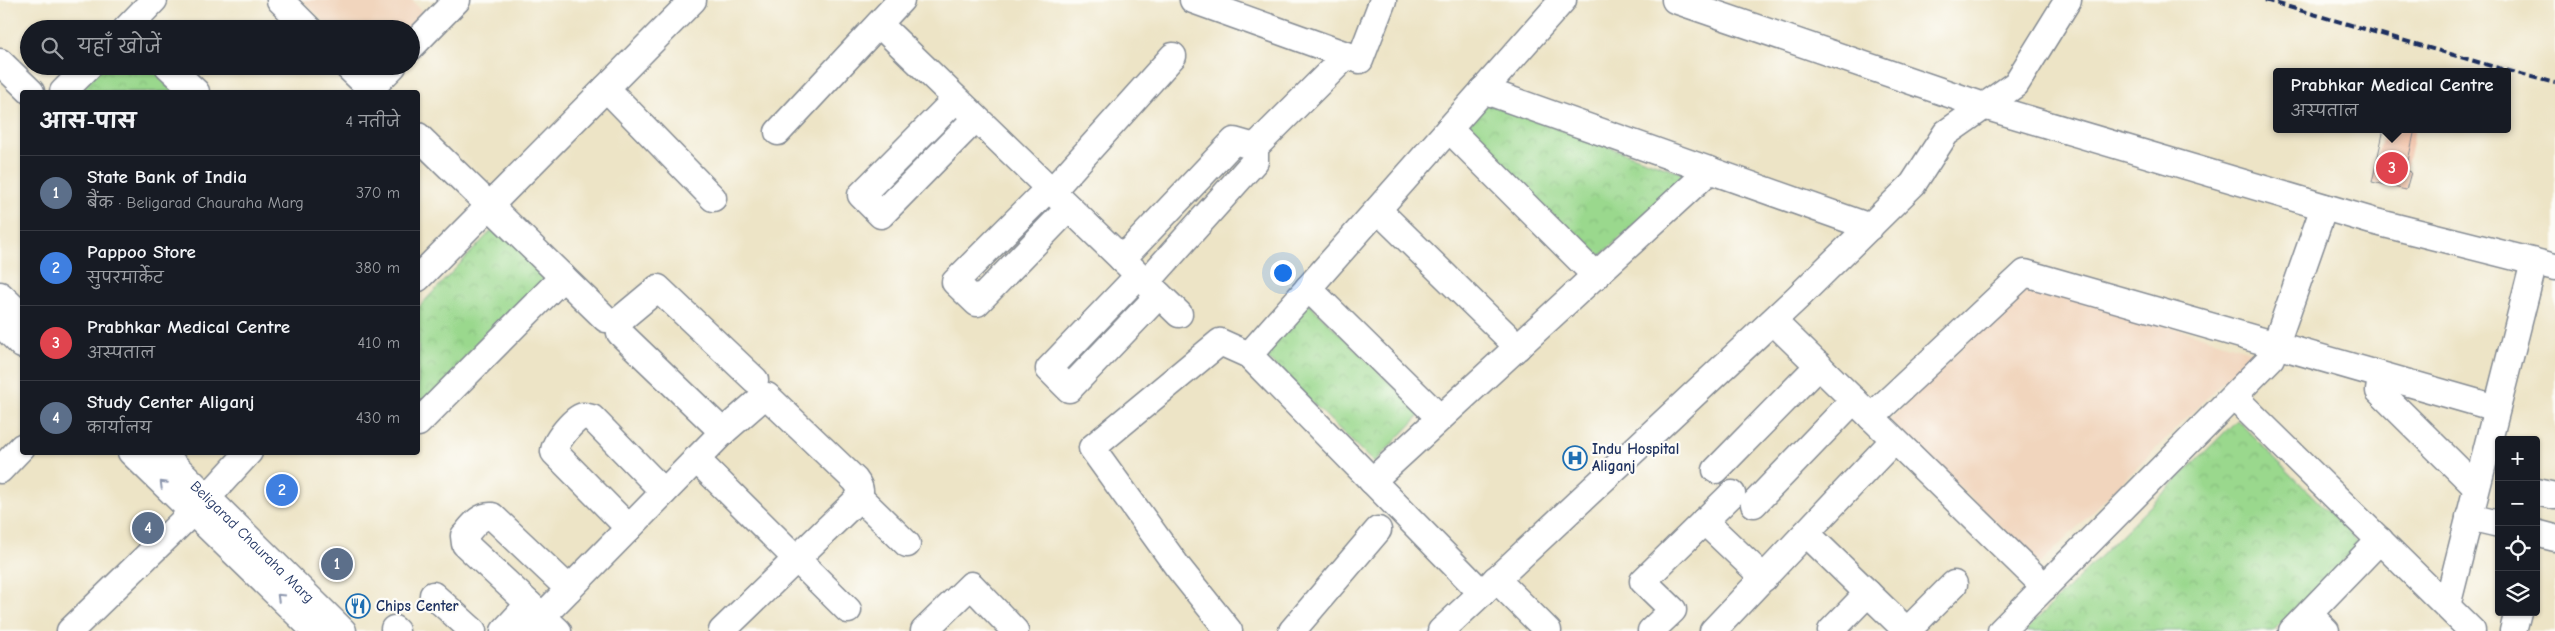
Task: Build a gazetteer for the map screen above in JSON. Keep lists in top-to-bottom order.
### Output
{
  "streets": {
    "street": ["Beligarad Chauraha Marg"]
  },
  "places": {
    "hospital": ["Indu Hospital Aliganj"],
    "restaurant": ["Chips Center"]
  },
  "page": {
    "search": "यहाँ खोजें",
    "popup": ["Prabhkar Medical Centre", "अस्पताल"],
    "heading": ["आस-पास", "4 नतीजे"],
    "pins": [
      "3",
      "2",
      "4",
      "1"
    ],
    "list": [
      {
        "mark": "1",
        "name": "State Bank of India",
        "note": "बैंक · Beligarad Chauraha Marg",
        "value": "370 m"
      },
      {
        "mark": "2",
        "name": "Pappoo Store",
        "note": "सुपरमार्केट",
        "value": "380 m"
      },
      {
        "mark": "3",
        "name": "Prabhkar Medical Centre",
        "note": "अस्पताल",
        "value": "410 m"
      },
      {
        "mark": "4",
        "name": "Study Center Aliganj",
        "note": "कार्यालय",
        "value": "430 m"
      }
    ],
    "map_buttons": ["+", "−"]
  }
}
